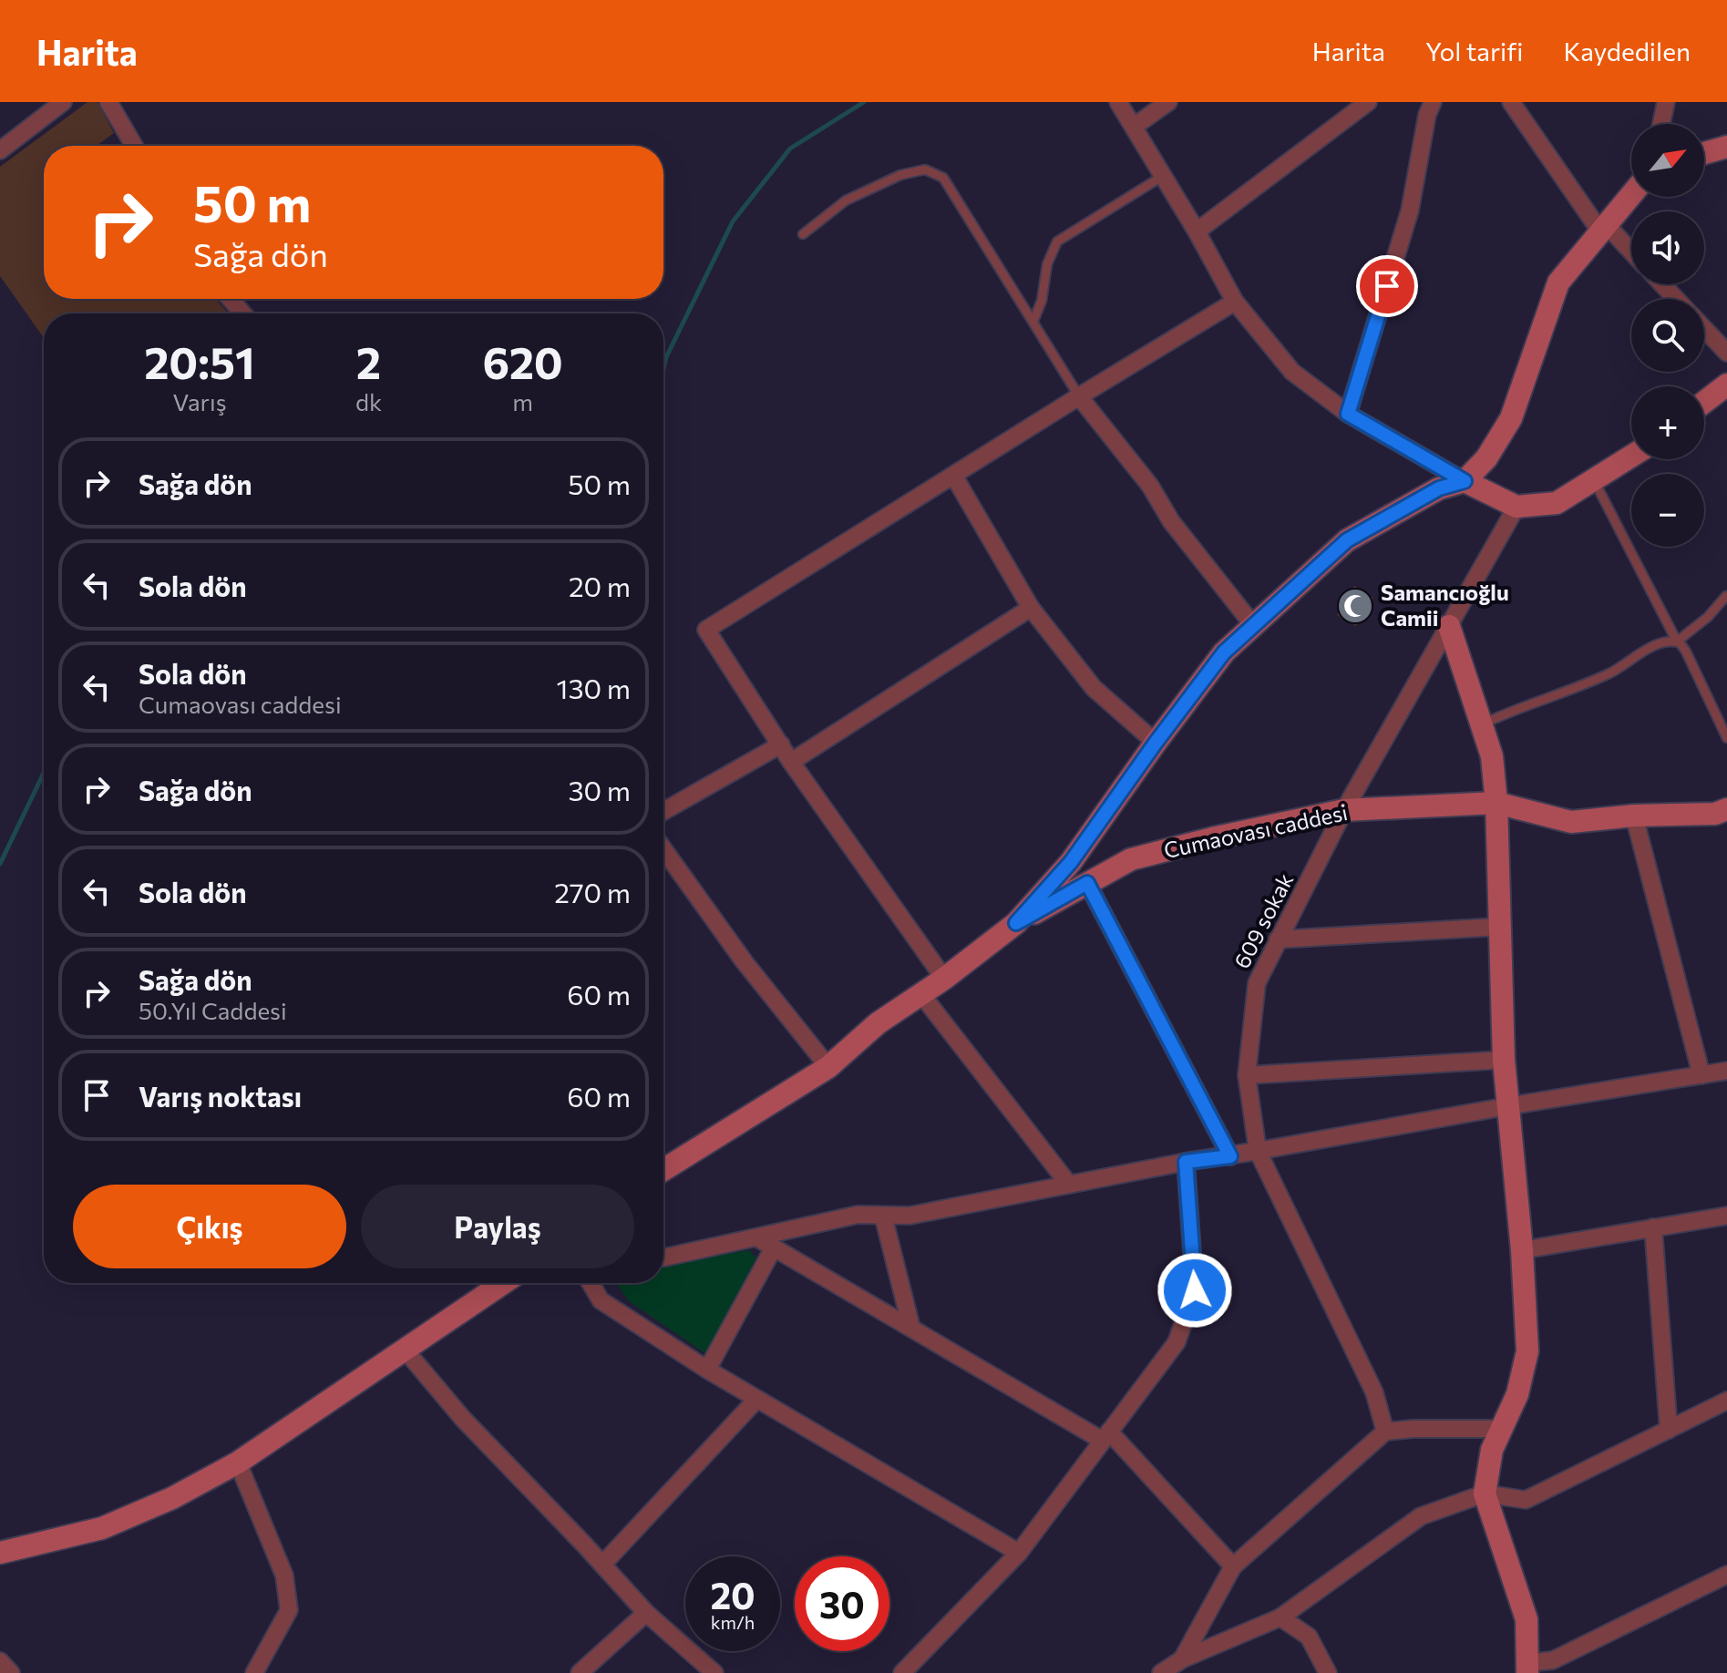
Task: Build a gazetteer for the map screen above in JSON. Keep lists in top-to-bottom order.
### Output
{
  "streets": {
    "main road": ["Cumaovası caddesi"],
    "street": ["609 sokak"]
  },
  "crossings": [
    ["Cumaovası caddesi", "609 sokak"]
  ],
  "places": {
    "mosque": ["Samancıoğlu Camii"]
  },
  "north": "top right",
  "page": {
    "header": "Harita",
    "nav": ["Harita", "Yol tarifi", "Kaydedilen"],
    "map_buttons": ["+", "−"],
    "turn": ["50 m", "Sağa dön"],
    "eta": [
      "20:51",
      "Varış",
      "2",
      "dk",
      "620",
      "m"
    ],
    "list": [
      {
        "name": "Sağa dön",
        "value": "50 m"
      },
      {
        "name": "Sola dön",
        "value": "20 m"
      },
      {
        "name": "Sola dön",
        "note": "Cumaovası caddesi",
        "value": "130 m"
      },
      {
        "name": "Sağa dön",
        "value": "30 m"
      },
      {
        "name": "Sola dön",
        "value": "270 m"
      },
      {
        "name": "Sağa dön",
        "note": "50.Yıl Caddesi",
        "value": "60 m"
      },
      {
        "name": "Varış noktası",
        "value": "60 m"
      }
    ],
    "buttons": ["Çıkış", "Paylaş"],
    "speed": "20 km/h",
    "limit": "30"
  }
}
